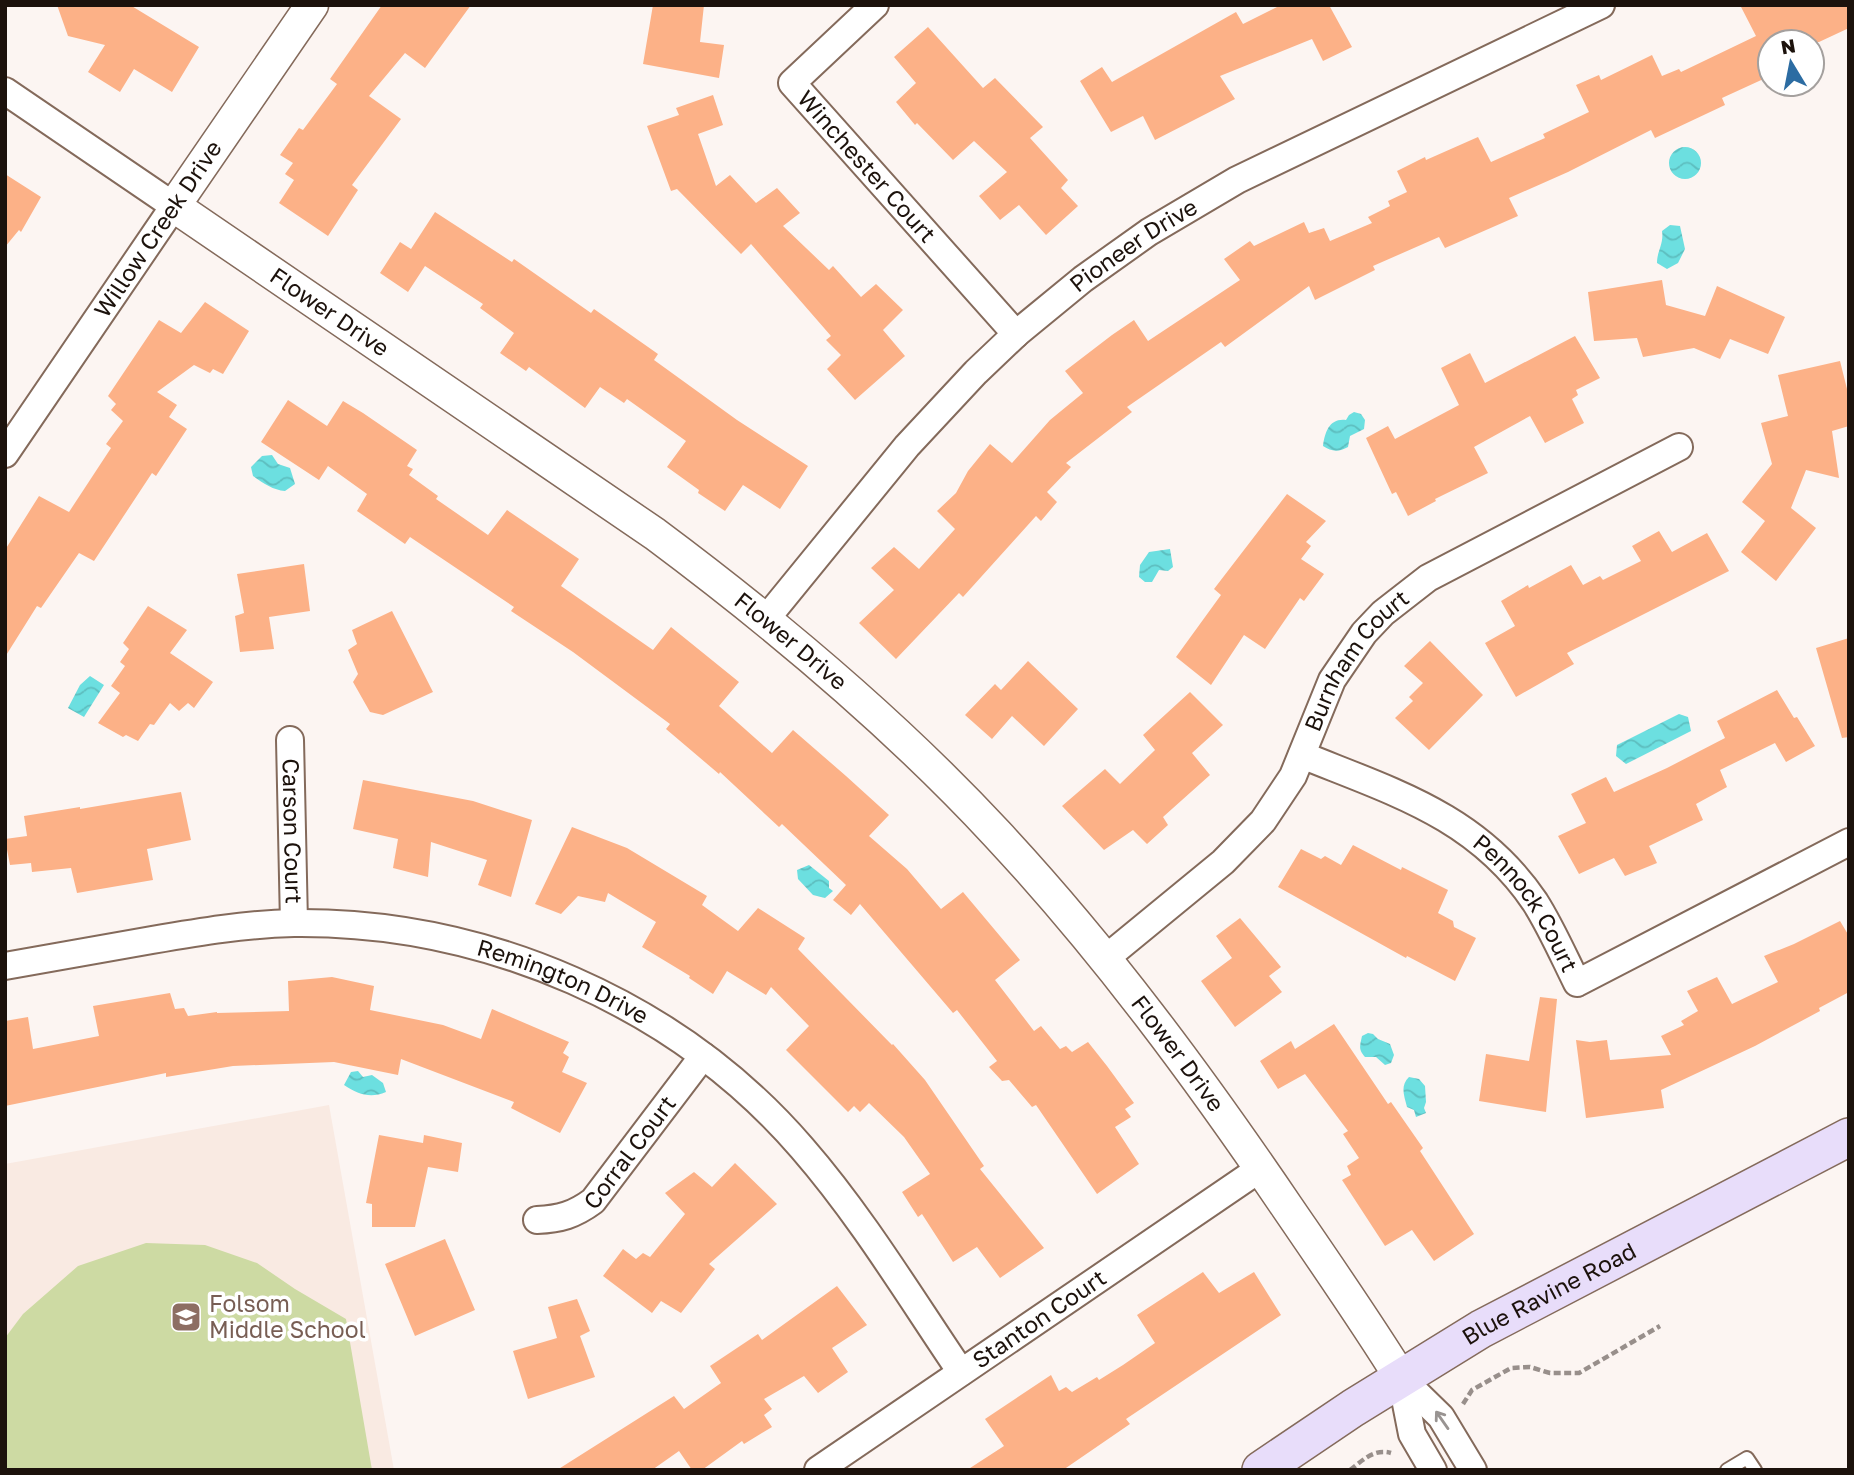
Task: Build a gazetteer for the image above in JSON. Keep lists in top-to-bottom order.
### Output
{
  "streets": {
    "main road": ["Blue Ravine Road"],
    "street": [
      "Winchester Court",
      "Willow Creek Drive",
      "Pioneer Drive",
      "Flower Drive",
      "Burnham Court",
      "Carson Court",
      "Pennock Court",
      "Remington Drive",
      "Corral Court",
      "Stanton Court"
    ]
  },
  "crossings": [
    ["Winchester Court", "Pioneer Drive"],
    ["Willow Creek Drive", "Flower Drive"],
    ["Pioneer Drive", "Flower Drive"],
    ["Flower Drive", "Burnham Court"],
    ["Flower Drive", "Blue Ravine Road"],
    ["Flower Drive", "Stanton Court"],
    ["Burnham Court", "Pennock Court"],
    ["Carson Court", "Remington Drive"],
    ["Remington Drive", "Corral Court"],
    ["Remington Drive", "Stanton Court"]
  ],
  "places": {
    "school or university": ["Folsom Middle School"]
  },
  "north": "top"
}
